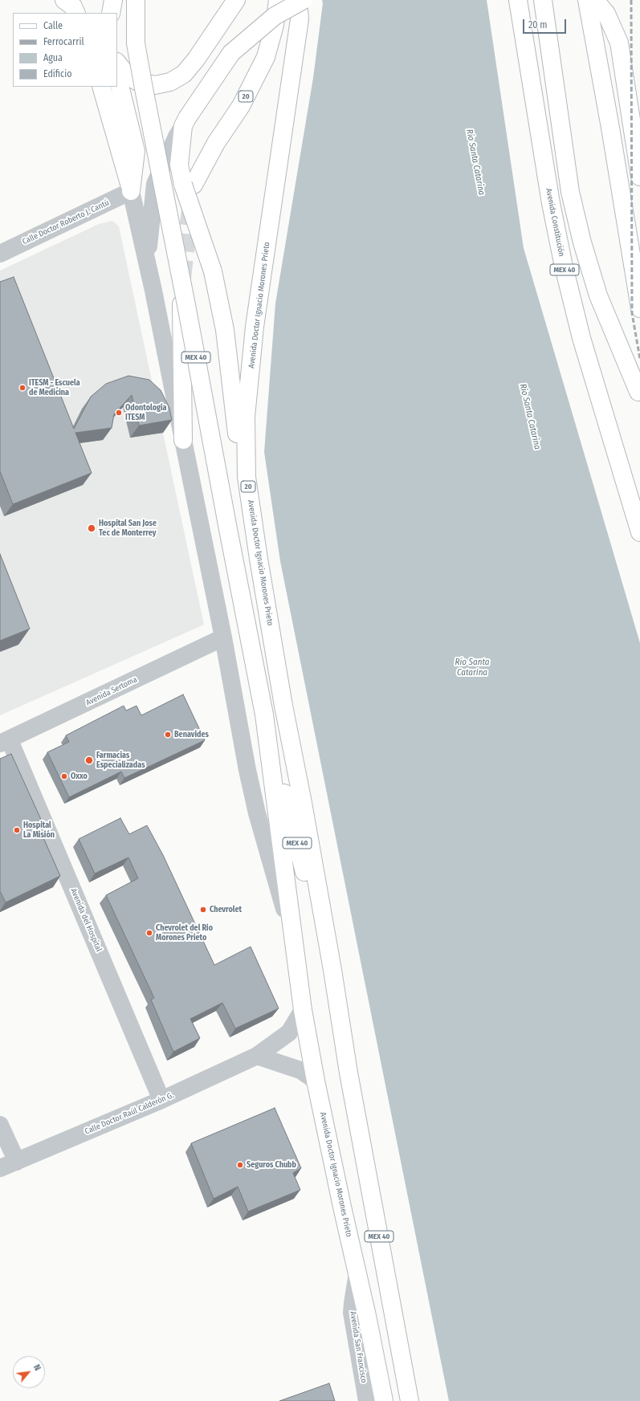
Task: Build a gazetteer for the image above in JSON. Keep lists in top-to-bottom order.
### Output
{
  "streets": {
    "main road": [
      "20",
      "Avenida Constitución",
      "MEX 40",
      "Avenida Doctor Ignacio Morones Prieto"
    ],
    "street": [
      "Calle Doctor Roberto J. Cantú",
      "Avenida Sertoma",
      "Avenida del Hospital",
      "Calle Doctor Raúl Calderón G.",
      "Avenida San Francisco"
    ]
  },
  "crossings": [
    ["MEX 40", "Avenida Doctor Ignacio Morones Prieto"],
    ["Avenida Doctor Ignacio Morones Prieto", "Calle Doctor Raúl Calderón G."],
    ["Avenida Doctor Ignacio Morones Prieto", "Avenida San Francisco"],
    ["Avenida Sertoma", "Avenida del Hospital"],
    ["Avenida del Hospital", "Calle Doctor Raúl Calderón G."]
  ],
  "water": ["Río Santa Catarina"],
  "places": [
    "ITESM - Escuela de Medicina",
    "Odontologia ITESM",
    "Hospital San Jose Tec de Monterrey",
    "Benavides",
    "Farmacias Especializadas",
    "Oxxo",
    "Hospital La Misión",
    "Chevrolet",
    "Chevrolet del Rio Morones Prieto",
    "Seguros Chubb"
  ],
  "legend": [
    "Calle",
    "Ferrocarril",
    "Agua",
    "Edificio"
  ],
  "scale_bar": "20 m",
  "north": "top right"
}
